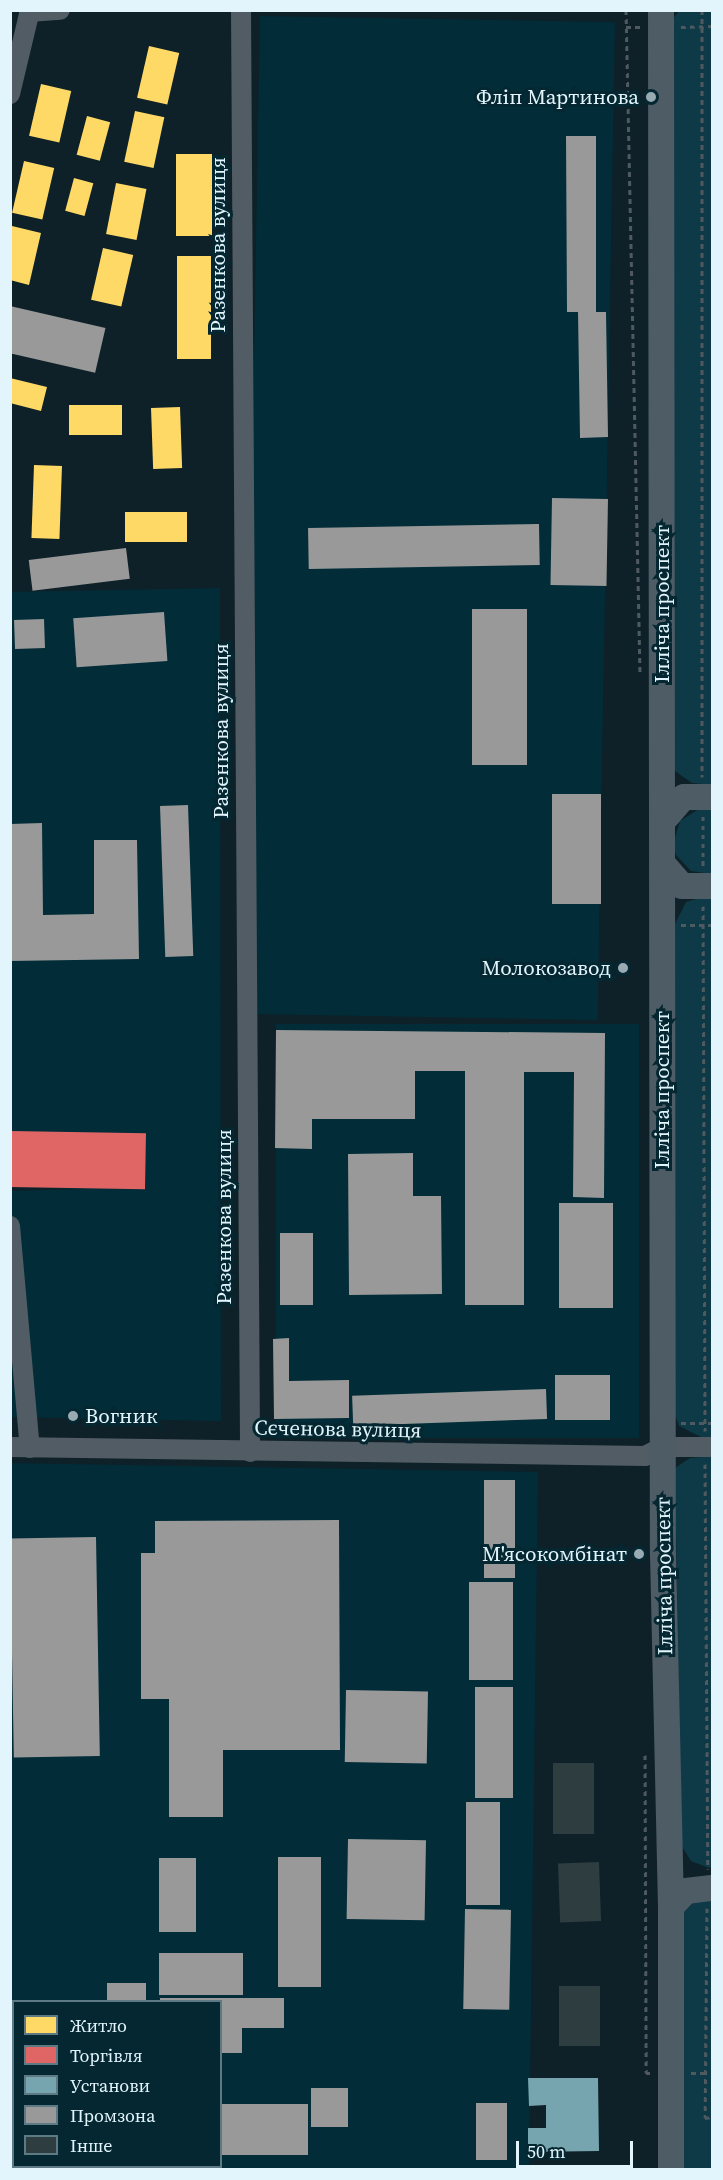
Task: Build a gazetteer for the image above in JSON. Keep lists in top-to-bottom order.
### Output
{
  "streets": {
    "main road": ["Ілліча проспект"],
    "street": ["Разенкова вулиця", "Сєченова вулиця"]
  },
  "crossings": [
    ["Разенкова вулиця", "Сєченова вулиця"],
    ["Ілліча проспект", "Сєченова вулиця"]
  ],
  "places": [
    "Фліп Мартинова",
    "Молокозавод",
    "Вогник",
    "М'ясокомбінат"
  ],
  "legend": [
    "Житло",
    "Торгівля",
    "Установи",
    "Промзона",
    "Інше"
  ],
  "scale_bar": "50 m"
}
